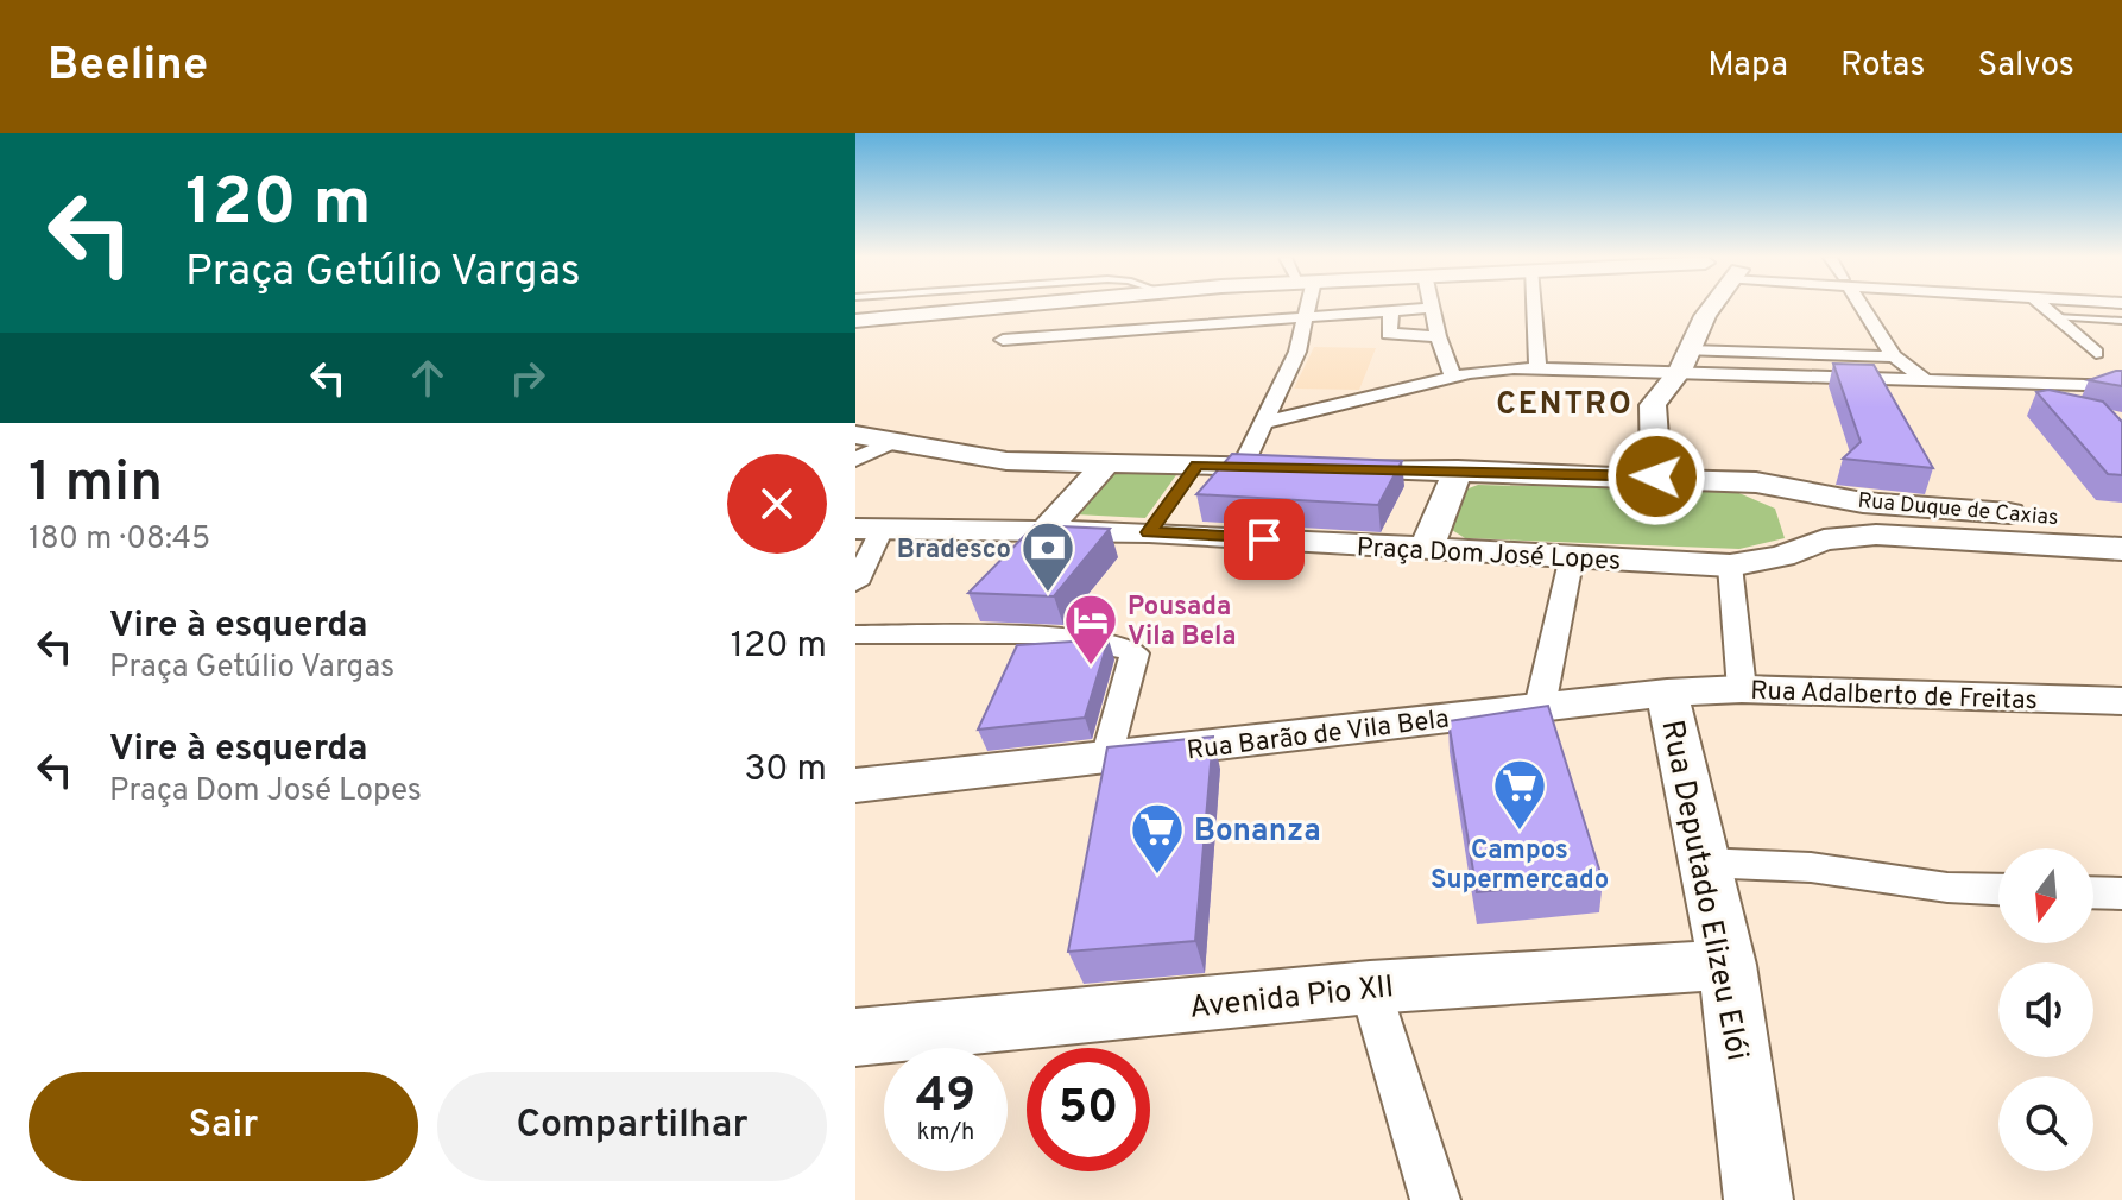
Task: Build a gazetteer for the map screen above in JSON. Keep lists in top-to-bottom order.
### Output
{
  "streets": {
    "main road": [
      "Rua Duque de Caxias",
      "Praça Dom José Lopes",
      "Rua Adalberto de Freitas",
      "Rua Barão de Vila Bela",
      "Rua Deputado Elizeu Elói",
      "Avenida Pio XII"
    ]
  },
  "crossings": [
    ["Rua Duque de Caxias", "Praça Dom José Lopes"],
    ["Rua Adalberto de Freitas", "Rua Barão de Vila Bela"],
    ["Rua Adalberto de Freitas", "Rua Deputado Elizeu Elói"],
    ["Rua Barão de Vila Bela", "Rua Deputado Elizeu Elói"],
    ["Rua Deputado Elizeu Elói", "Avenida Pio XII"]
  ],
  "districts": ["CENTRO"],
  "places": {
    "bank": ["Bradesco"],
    "hotel": ["Pousada Vila Bela"],
    "supermarket": ["Campos Supermercado", "Bonanza"]
  },
  "north": "bottom",
  "page": {
    "header": "Beeline",
    "nav": ["Mapa", "Rotas", "Salvos"],
    "turn": ["120 m", "Praça Getúlio Vargas"],
    "heading": ["1 min", "180 m · 08:45"],
    "list": [
      {
        "name": "Vire à esquerda",
        "note": "Praça Getúlio Vargas",
        "value": "120 m"
      },
      {
        "name": "Vire à esquerda",
        "note": "Praça Dom José Lopes",
        "value": "30 m"
      }
    ],
    "speed": "49 km/h",
    "limit": "50",
    "buttons": ["Sair", "Compartilhar"]
  }
}
